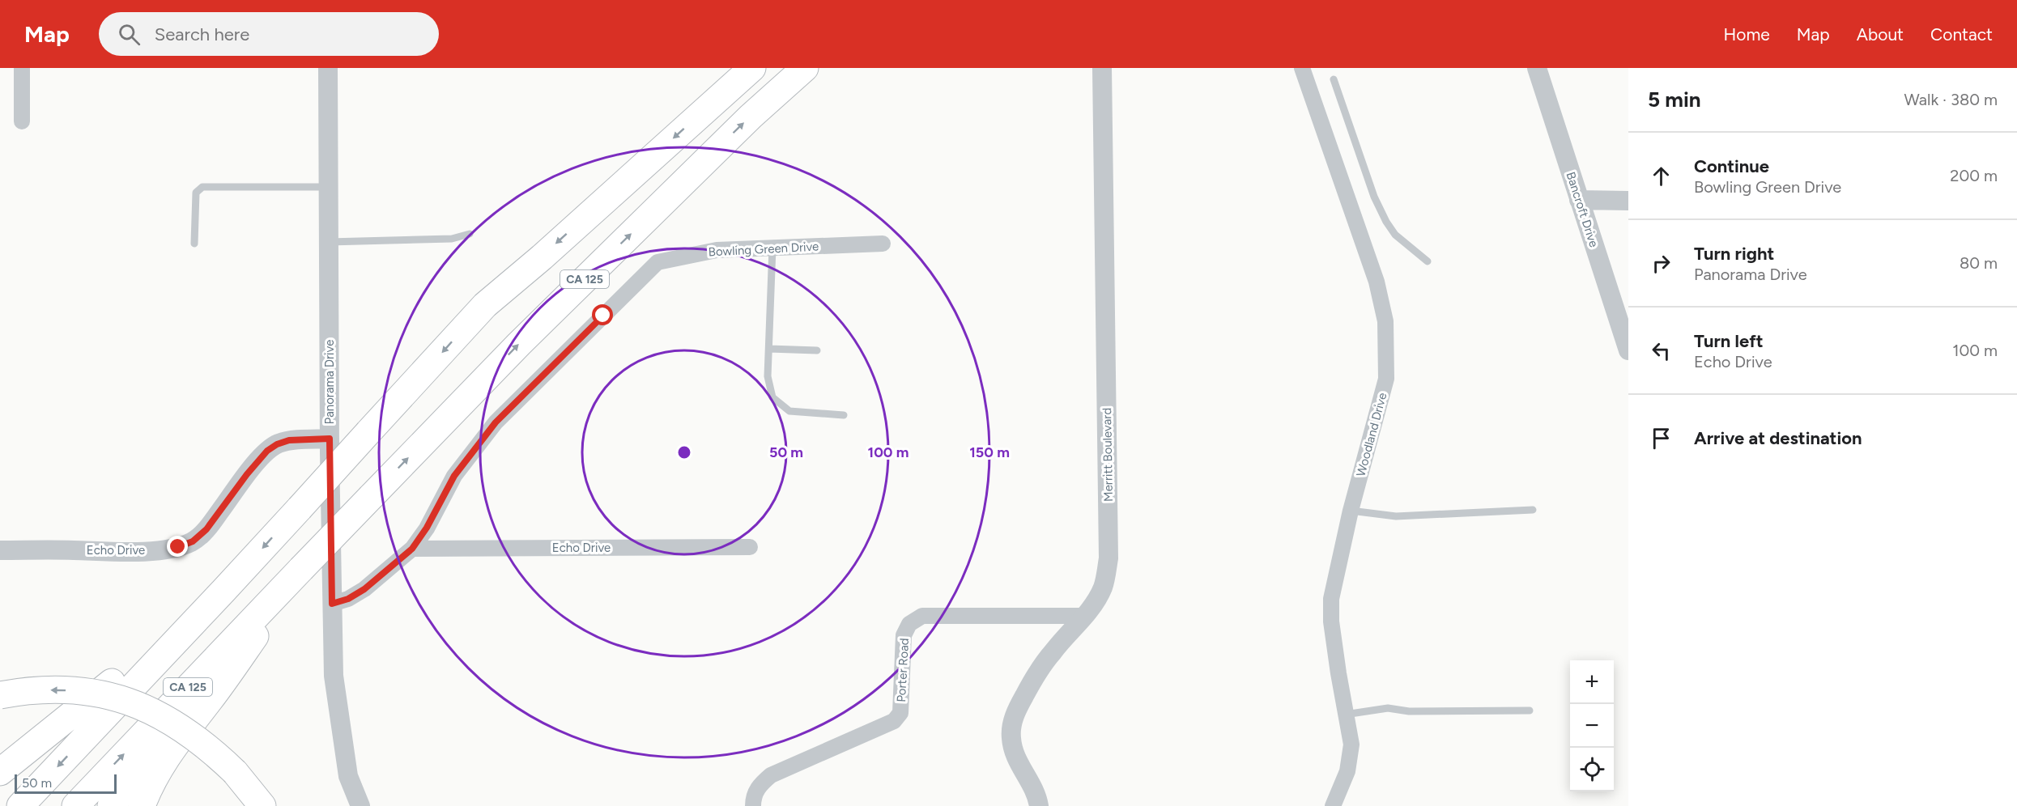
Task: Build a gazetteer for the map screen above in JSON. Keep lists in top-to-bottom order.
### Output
{
  "streets": {
    "highway": ["CA 125"],
    "street": [
      "Bancroft Drive",
      "Bowling Green Drive",
      "Panorama Drive",
      "Woodland Drive",
      "Merritt Boulevard",
      "Echo Drive",
      "Porter Road"
    ]
  },
  "crossings": [
    ["Bowling Green Drive", "Panorama Drive"],
    ["Bowling Green Drive", "Echo Drive"],
    ["Panorama Drive", "Echo Drive"],
    ["Merritt Boulevard", "Porter Road"]
  ],
  "scale_bar": "50 m",
  "page": {
    "header": "Map",
    "search": "Search here",
    "nav": [
      "Home",
      "Map",
      "About",
      "Contact"
    ],
    "heading": ["5 min", "Walk · 380 m"],
    "list": [
      ["Continue", "Bowling Green Drive", "200 m"],
      ["Turn right", "Panorama Drive", "80 m"],
      ["Turn left", "Echo Drive", "100 m"],
      "Arrive at destination"
    ],
    "map_buttons": ["+", "−"],
    "scale": "50 m"
  },
  "rings": ["50 m", "100 m", "150 m"]
}
